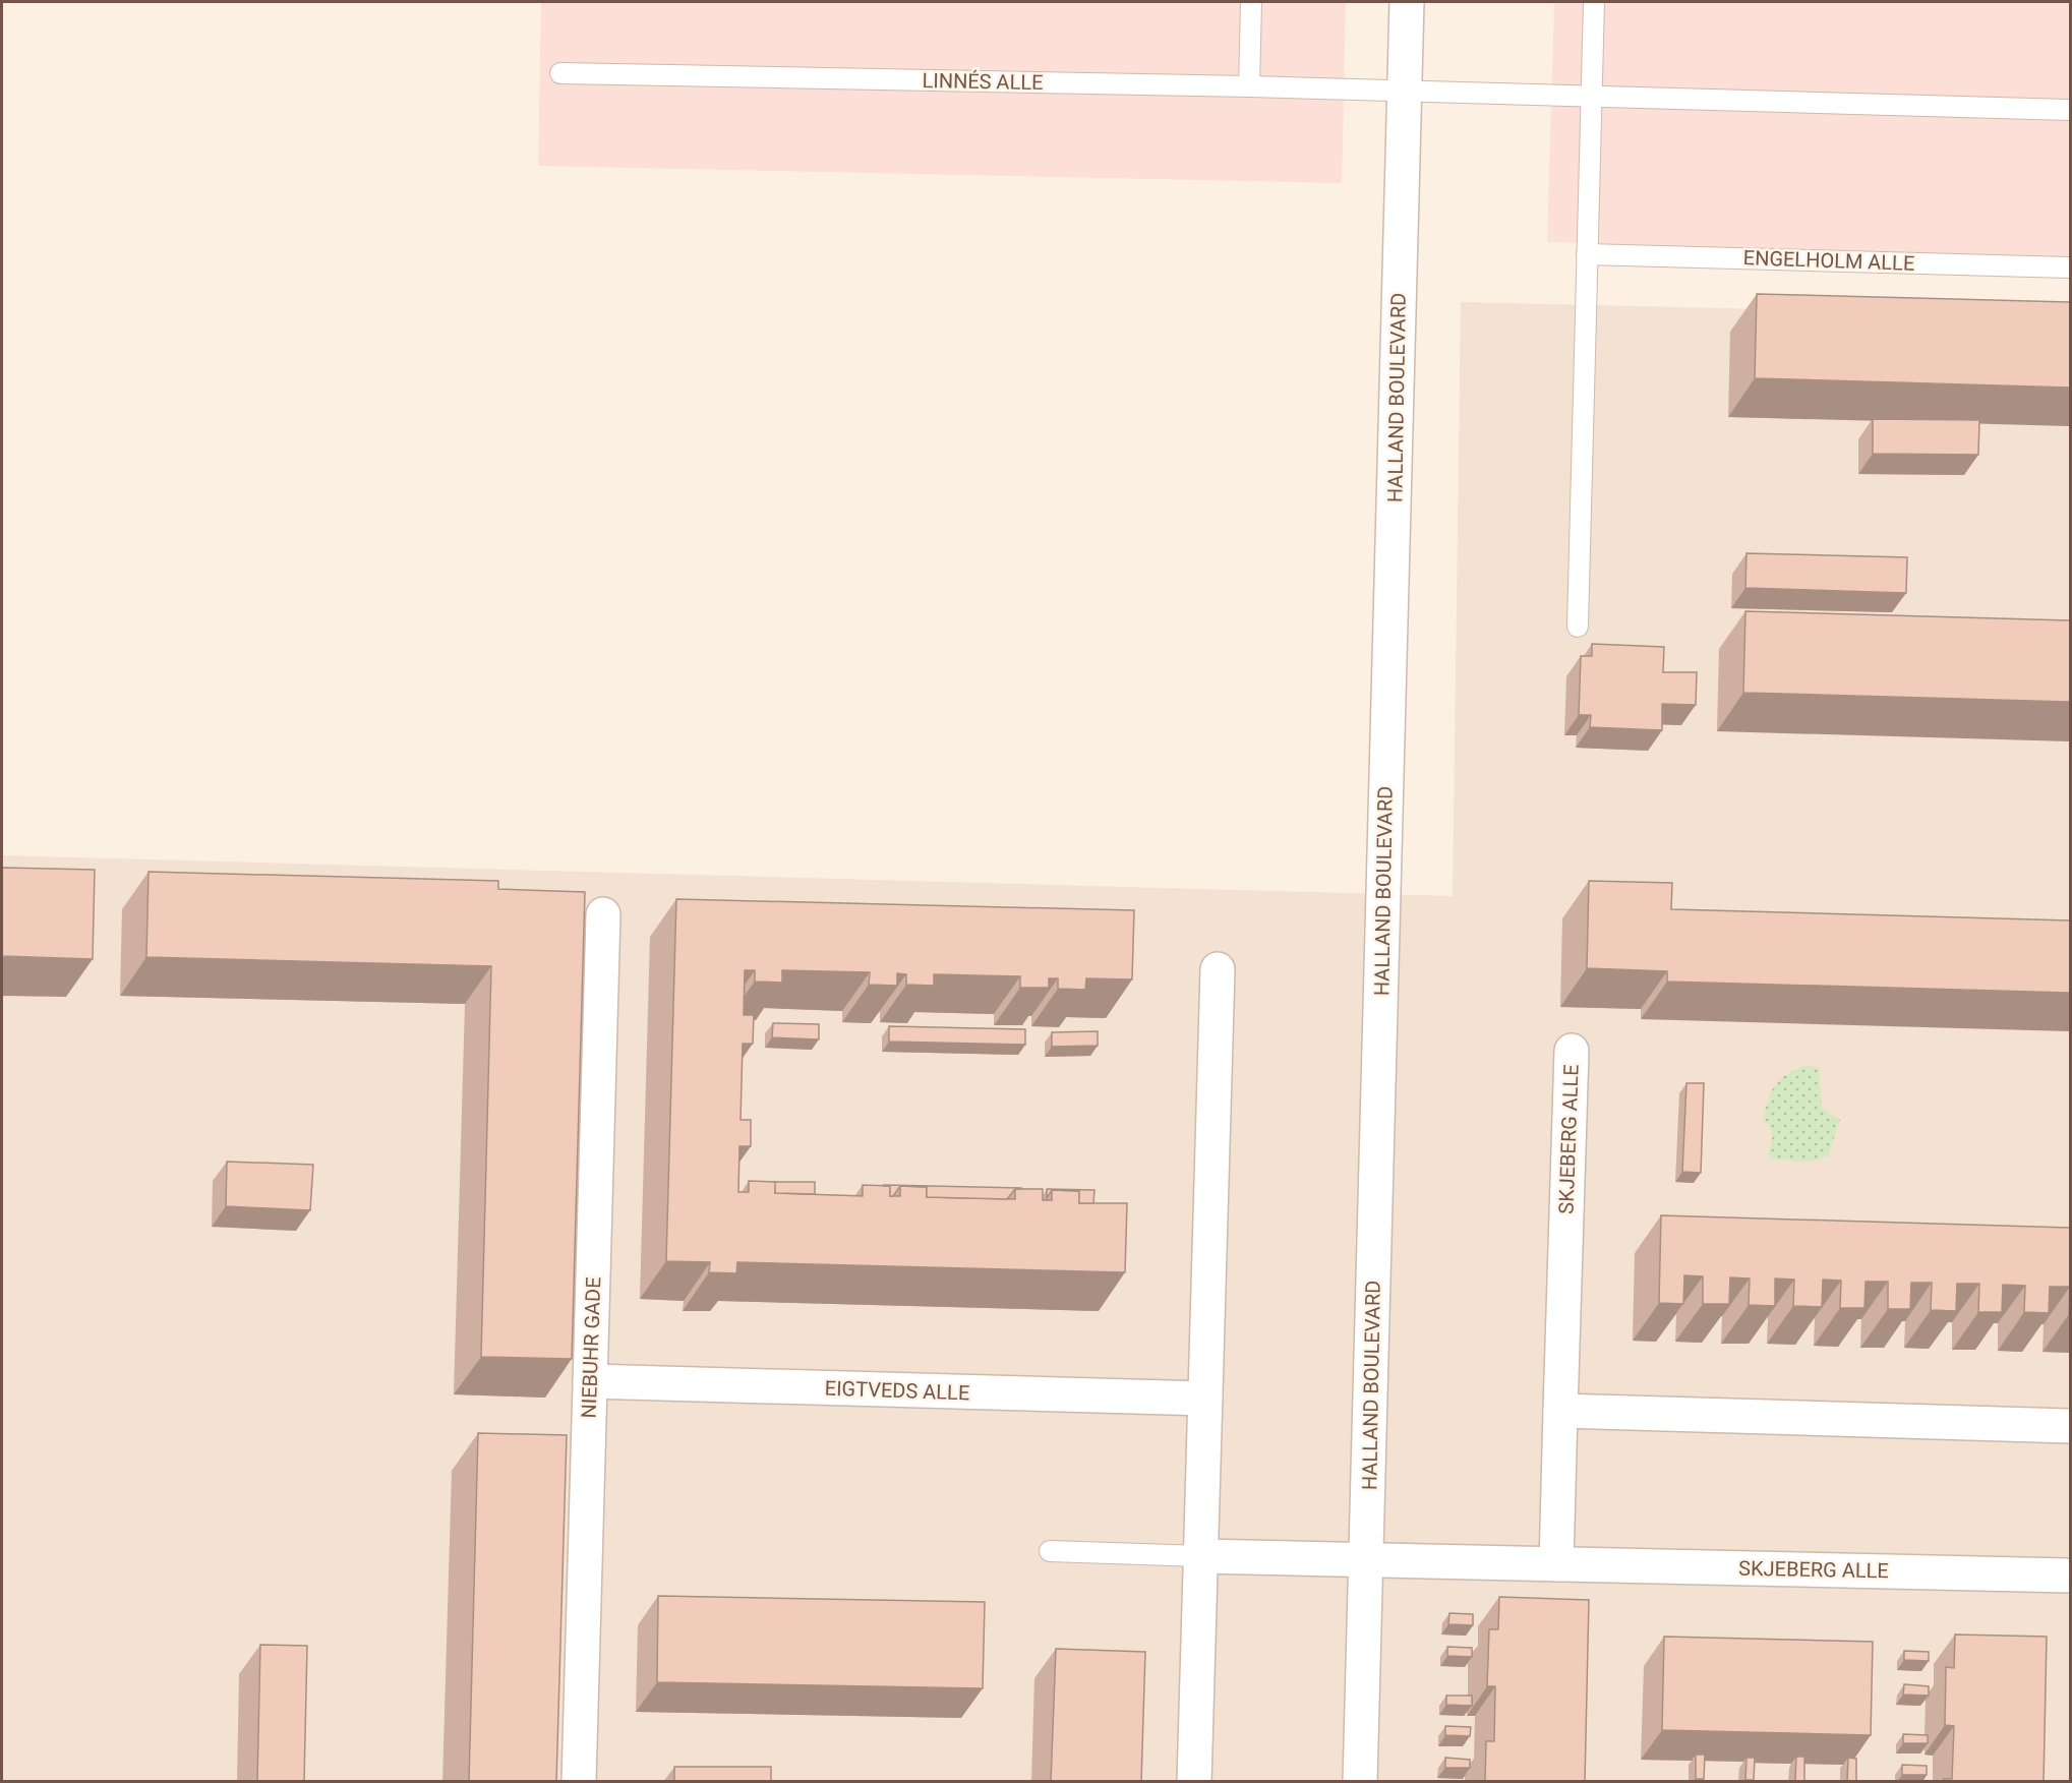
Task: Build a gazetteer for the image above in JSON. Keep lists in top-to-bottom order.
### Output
{
  "streets": {
    "street": [
      "HALLAND BOULEVARD",
      "SKJEBERG ALLE",
      "NIEBUHR GADE",
      "EIGTVEDS ALLE"
    ],
    "lane": ["LINNÉS ALLE", "ENGELHOLM ALLE"]
  },
  "crossings": [
    ["LINNÉS ALLE", "HALLAND BOULEVARD"],
    ["HALLAND BOULEVARD", "SKJEBERG ALLE"],
    ["NIEBUHR GADE", "EIGTVEDS ALLE"]
  ]
}
